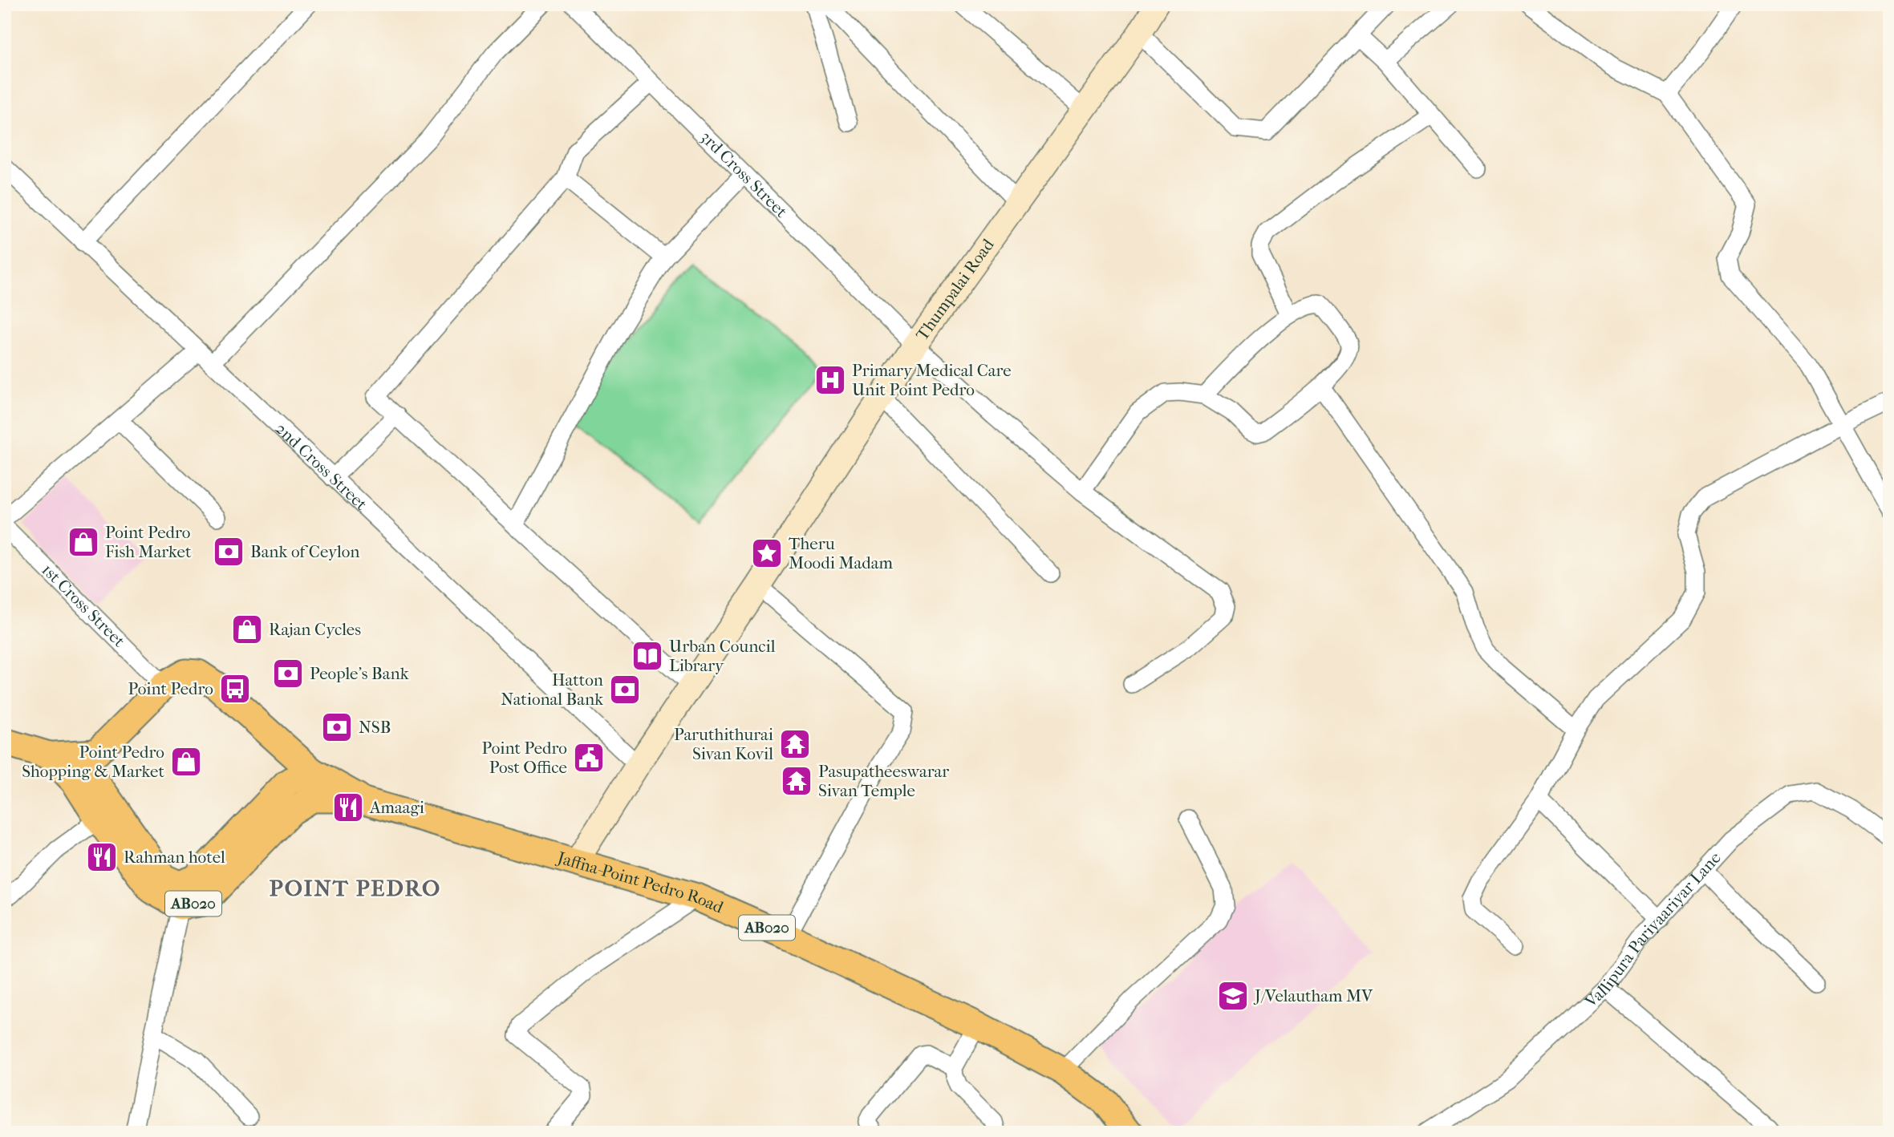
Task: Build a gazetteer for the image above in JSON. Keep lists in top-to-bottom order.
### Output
{
  "streets": {
    "main road": ["Jaffna-Point Pedro Road", "AB020"],
    "street": [
      "3rd Cross Street",
      "Thumpalai Road",
      "2nd Cross Street",
      "1st Cross Street",
      "Vallipura Pariyaariyar Lane"
    ]
  },
  "crossings": [
    ["3rd Cross Street", "Thumpalai Road"],
    ["Thumpalai Road", "2nd Cross Street"],
    ["Thumpalai Road", "Jaffna-Point Pedro Road"],
    ["1st Cross Street", "Jaffna-Point Pedro Road"]
  ],
  "districts": ["POINT PEDRO"],
  "places": {
    "hospital": ["Primary Medical Care Unit Point Pedro"],
    "shop": ["Point Pedro Fish Market", "Rajan Cycles", "Point Pedro Shopping & Market"],
    "bank": [
      "Bank of Ceylon",
      "People's Bank",
      "Hatton National Bank",
      "NSB"
    ],
    "place": ["Theru Moodi Madam"],
    "library": ["Urban Council Library"],
    "bus stop": ["Point Pedro"],
    "temple": ["Paruthithurai Sivan Kovil", "Pasupatheeswarar Sivan Temple"],
    "public building": ["Point Pedro Post Office"],
    "restaurant": ["Amaagi", "Rahman hotel"],
    "school or university": ["J/Velautham MV"]
  }
}
